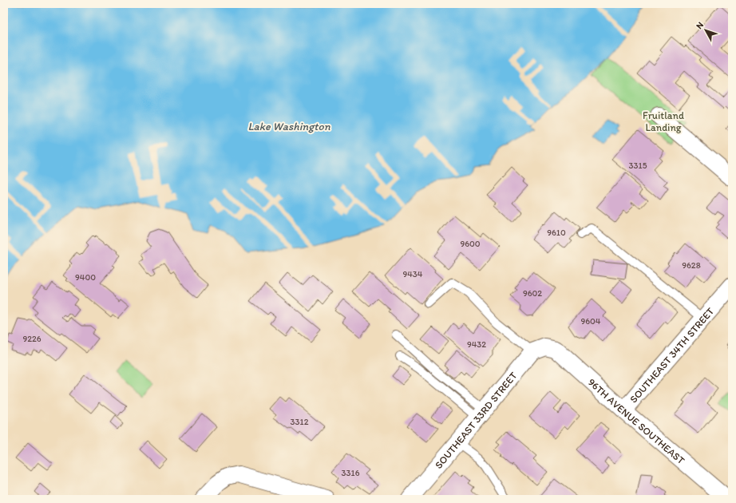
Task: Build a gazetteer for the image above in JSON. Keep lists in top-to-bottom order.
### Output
{
  "streets": {
    "street": ["SOUTHEAST 34TH STREET", "SOUTHEAST 33RD STREET", "96TH AVENUE SOUTHEAST"]
  },
  "crossings": [
    ["SOUTHEAST 34TH STREET", "96TH AVENUE SOUTHEAST"],
    ["SOUTHEAST 33RD STREET", "96TH AVENUE SOUTHEAST"]
  ],
  "water": ["Lake Washington"],
  "parks": ["Fruitland Landing"],
  "house_numbers": [
    "3315",
    "9610",
    "9600",
    "9628",
    "9434",
    "9400",
    "9602",
    "9604",
    "9226",
    "9432",
    "3312",
    "3316"
  ],
  "north": "top left"
}
